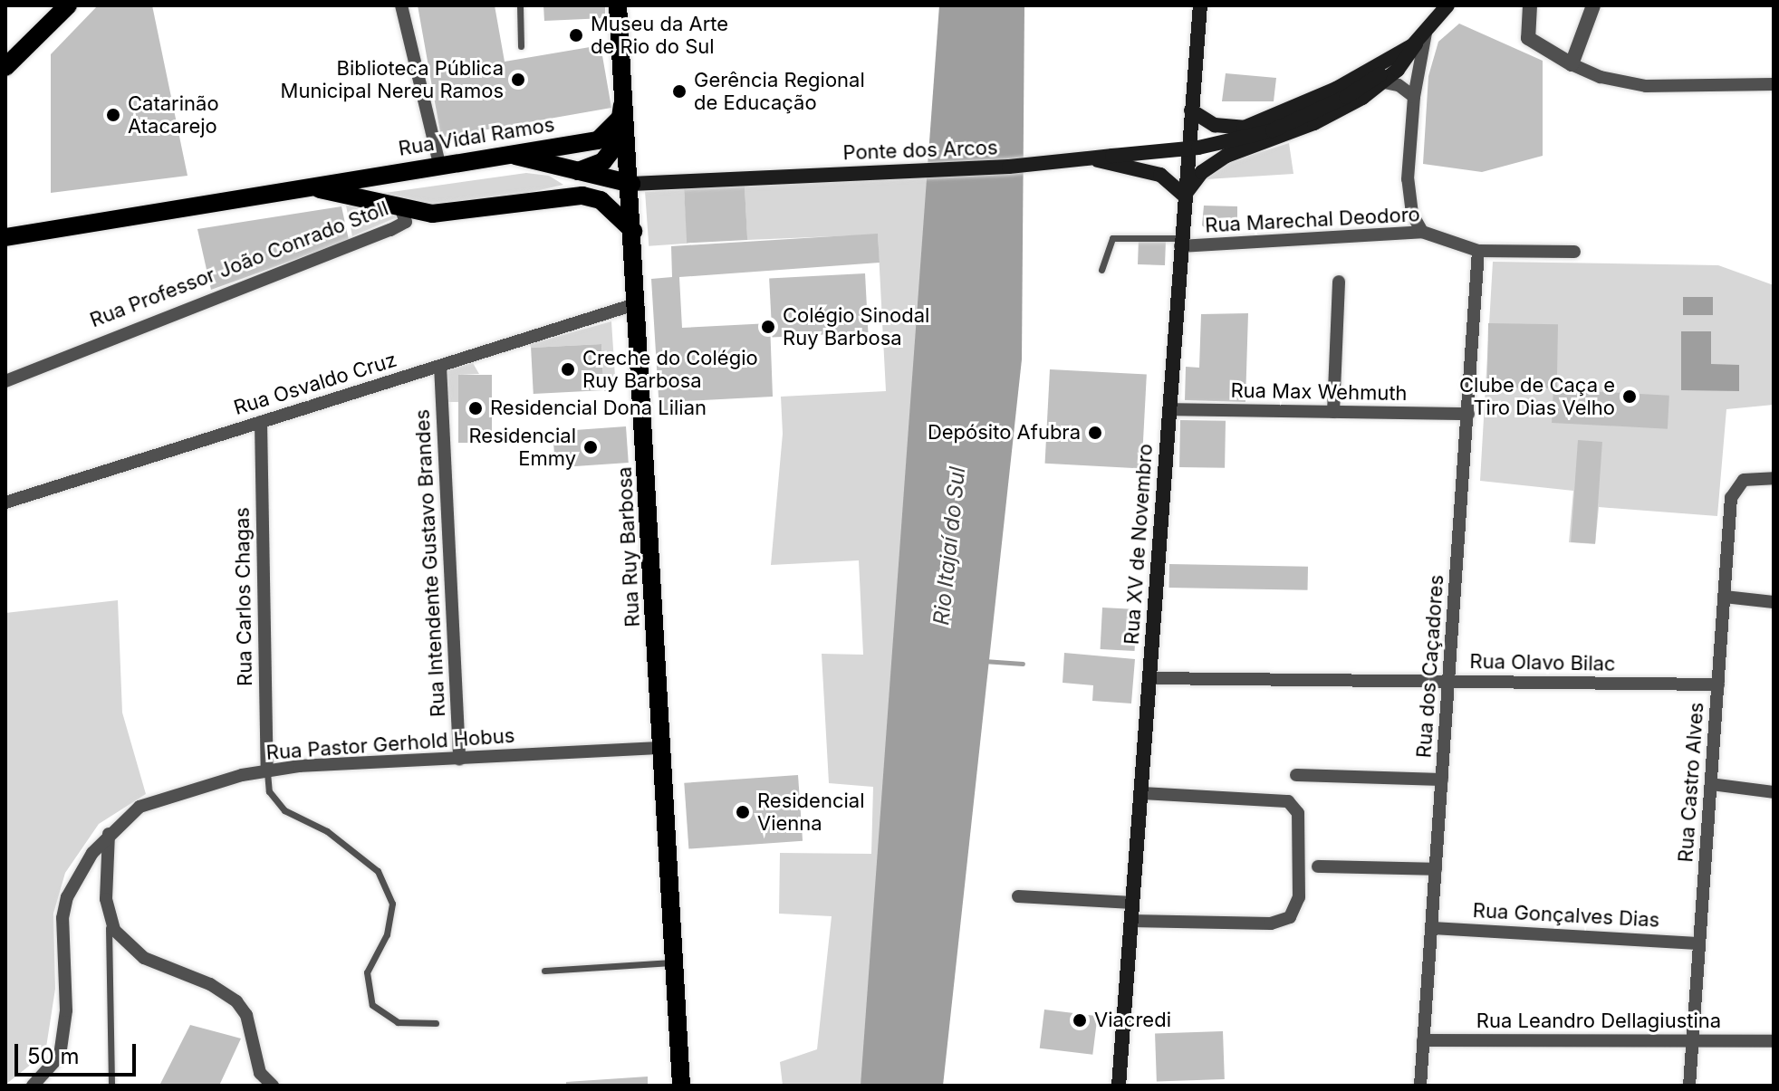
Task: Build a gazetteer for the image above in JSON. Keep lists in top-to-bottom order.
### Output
{
  "streets": {
    "main road": [
      "Rua Vidal Ramos",
      "Ponte dos Arcos",
      "Rua Professor João Conrado Stoll",
      "Rua XV de Novembro",
      "Rua Ruy Barbosa"
    ],
    "street": [
      "Rua Marechal Deodoro",
      "Rua Osvaldo Cruz",
      "Rua Max Wehmuth",
      "Rua Intendente Gustavo Brandes",
      "Rua Carlos Chagas",
      "Rua Olavo Bilac",
      "Rua dos Caçadores",
      "Rua Pastor Gerhold Hobus",
      "Rua Castro Alves",
      "Rua Gonçalves Dias",
      "Rua Leandro Dellagiustina"
    ]
  },
  "crossings": [
    ["Rua Vidal Ramos", "Rua Professor João Conrado Stoll"],
    ["Ponte dos Arcos", "Rua Ruy Barbosa"],
    ["Rua Marechal Deodoro", "Rua XV de Novembro"],
    ["Rua Marechal Deodoro", "Rua dos Caçadores"],
    ["Rua Professor João Conrado Stoll", "Rua Ruy Barbosa"],
    ["Rua Osvaldo Cruz", "Rua Ruy Barbosa"],
    ["Rua Osvaldo Cruz", "Rua Intendente Gustavo Brandes"],
    ["Rua Osvaldo Cruz", "Rua Carlos Chagas"],
    ["Rua Max Wehmuth", "Rua XV de Novembro"],
    ["Rua Max Wehmuth", "Rua dos Caçadores"],
    ["Rua XV de Novembro", "Rua Olavo Bilac"],
    ["Rua Ruy Barbosa", "Rua Pastor Gerhold Hobus"],
    ["Rua Intendente Gustavo Brandes", "Rua Pastor Gerhold Hobus"],
    ["Rua Carlos Chagas", "Rua Pastor Gerhold Hobus"],
    ["Rua Olavo Bilac", "Rua dos Caçadores"],
    ["Rua Olavo Bilac", "Rua Castro Alves"],
    ["Rua dos Caçadores", "Rua Gonçalves Dias"],
    ["Rua dos Caçadores", "Rua Leandro Dellagiustina"],
    ["Rua Castro Alves", "Rua Gonçalves Dias"],
    ["Rua Castro Alves", "Rua Leandro Dellagiustina"]
  ],
  "water": ["Rio Itajaí do Sul"],
  "places": [
    "Museu da Arte de Rio do Sul",
    "Biblioteca Pública Municipal Nereu Ramos",
    "Gerência Regional de Educação",
    "Catarinão Atacarejo",
    "Colégio Sinodal Ruy Barbosa",
    "Creche do Colégio Ruy Barbosa",
    "Clube de Caça e Tiro Dias Velho",
    "Residencial Dona Lilian",
    "Depósito Afubra",
    "Residencial Emmy",
    "Residencial Vienna",
    "Viacredi"
  ],
  "scale_bar": "50 m"
}
